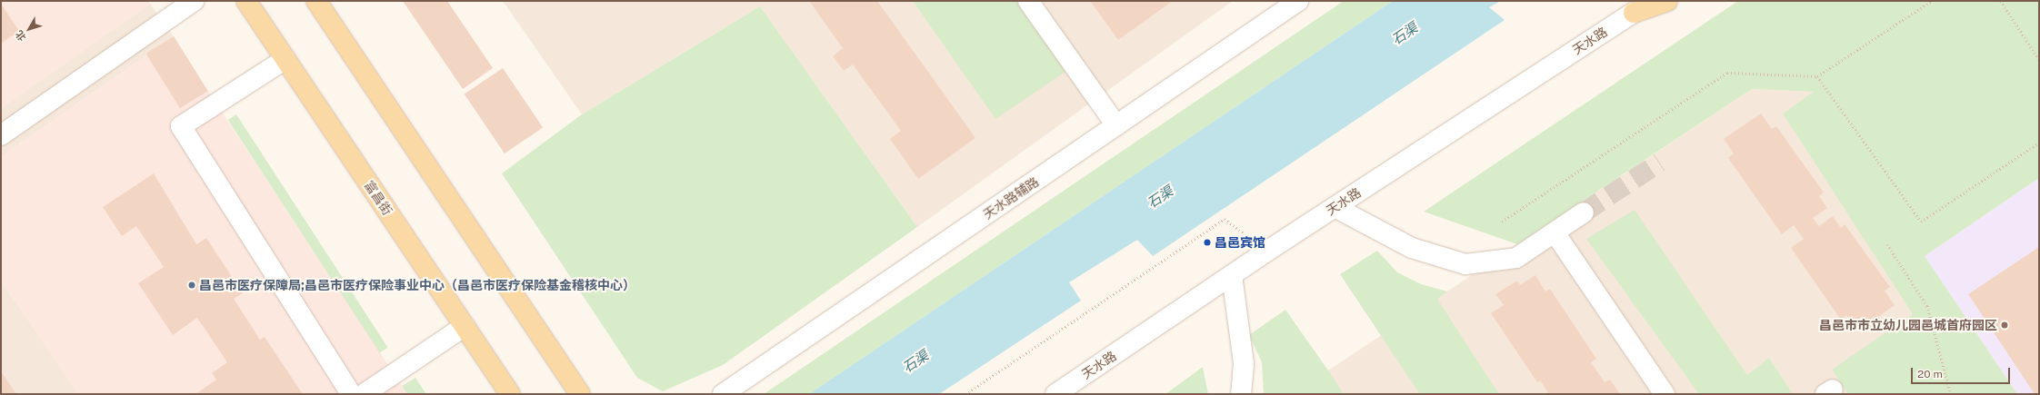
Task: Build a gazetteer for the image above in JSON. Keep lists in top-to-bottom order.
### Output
{
  "streets": {
    "main road": ["天水路", "富昌街"],
    "street": ["天水路辅路"]
  },
  "water": ["石渠"],
  "places": ["昌邑宾馆", "昌邑市医疗保障局;昌邑市医疗保险事业中心（昌邑市医疗保险基金稽核中心）", "昌邑市市立幼儿园邑城首府园区"],
  "scale_bar": "20 m",
  "north": "bottom left"
}
